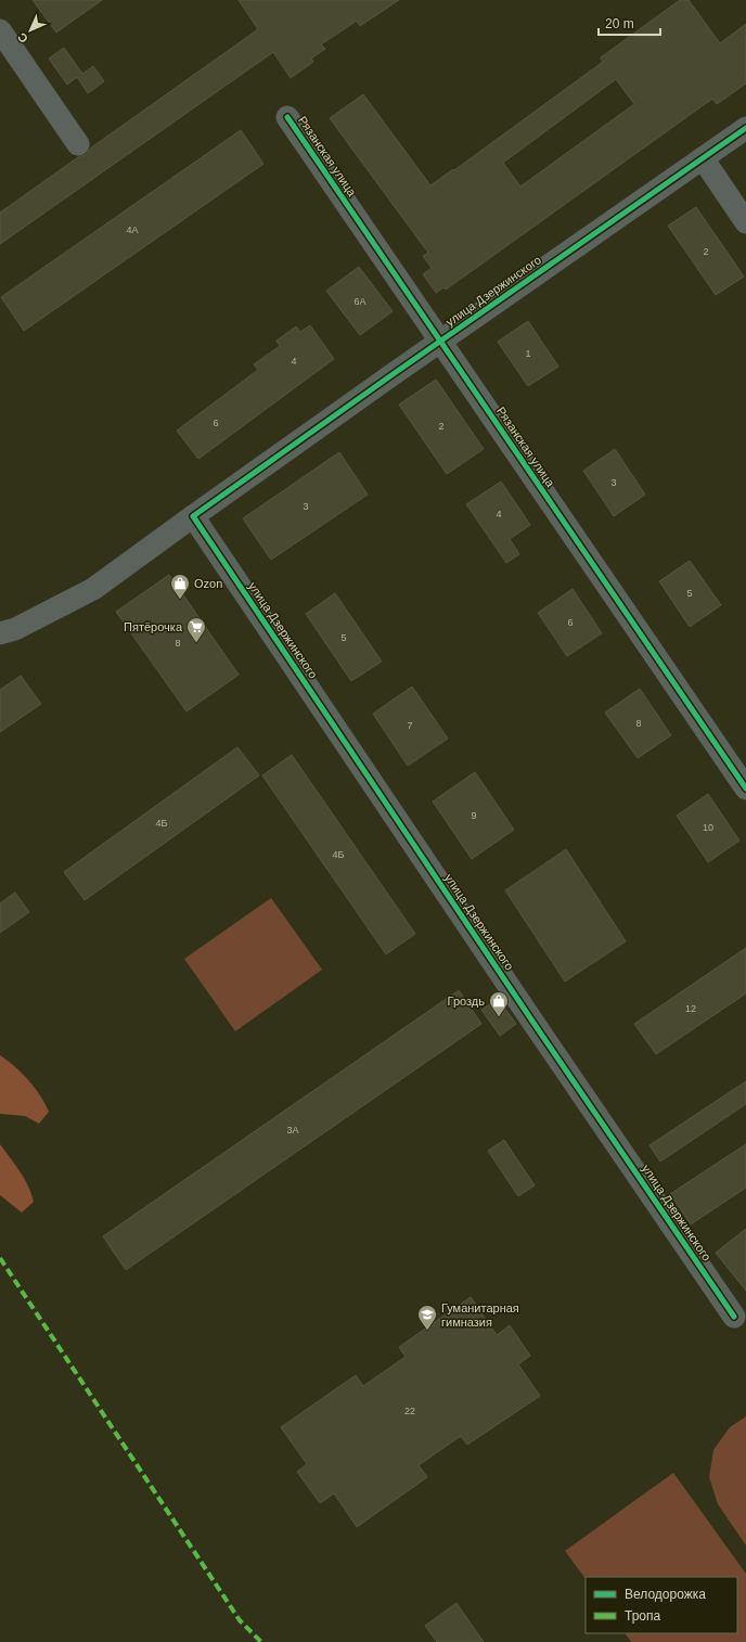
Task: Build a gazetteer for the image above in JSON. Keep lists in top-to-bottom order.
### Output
{
  "streets": {
    "street": ["Рязанская улица", "улица Дзержинского"]
  },
  "crossings": [
    ["Рязанская улица", "улица Дзержинского"]
  ],
  "places": {
    "shop": ["Ozon", "Гроздь"],
    "supermarket": ["Пятёрочка"],
    "school or university": ["Гуманитарная гимназия"]
  },
  "house_numbers": [
    "4А",
    "2",
    "6А",
    "1",
    "4",
    "6",
    "2",
    "3",
    "3",
    "4",
    "5",
    "6",
    "5",
    "8",
    "8",
    "7",
    "9",
    "4Б",
    "10",
    "4Б",
    "12",
    "3А",
    "22"
  ],
  "legend": ["Велодорожка", "Тропа"],
  "scale_bar": "20 m",
  "north": "bottom left"
}
